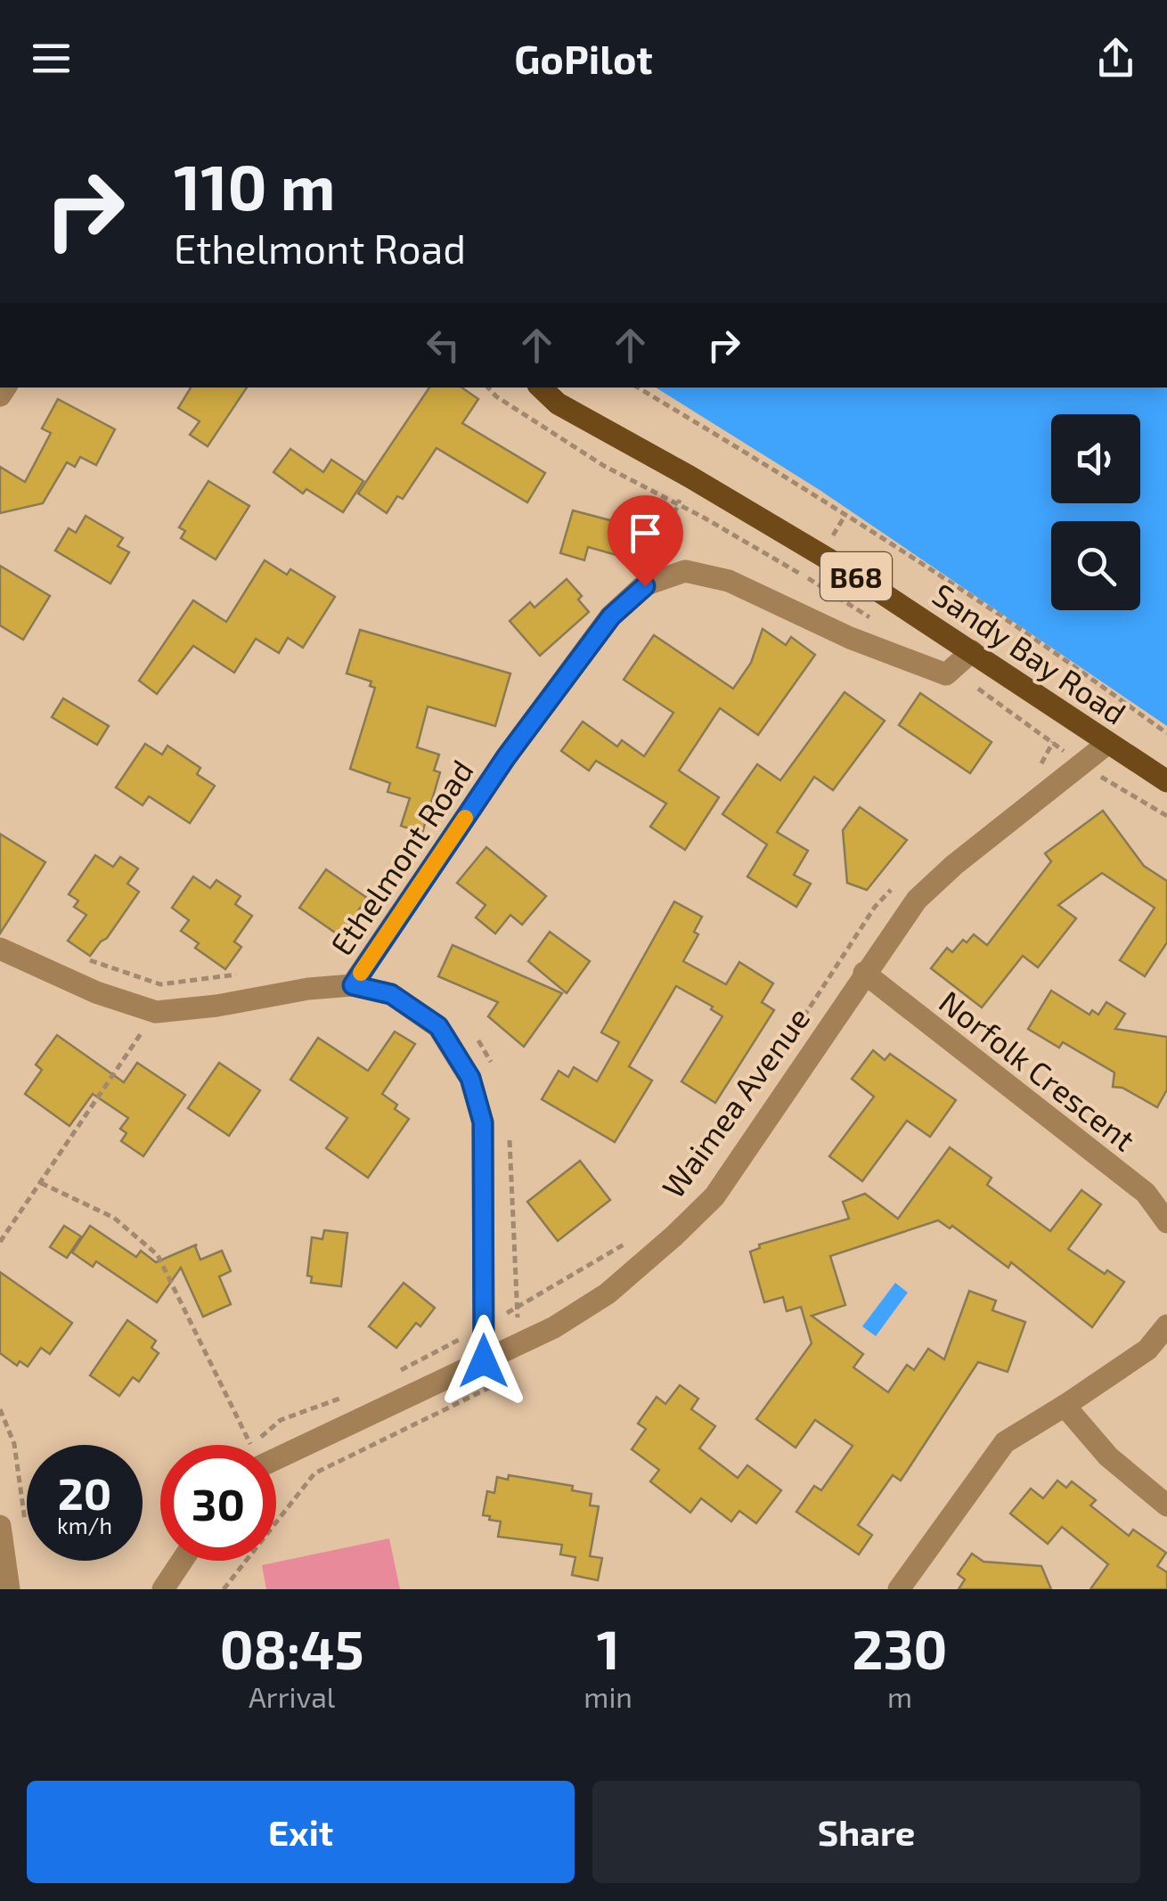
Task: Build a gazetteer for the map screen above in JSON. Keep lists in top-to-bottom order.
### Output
{
  "streets": {
    "main road": ["B68", "Sandy Bay Road"],
    "street": ["Ethelmont Road", "Norfolk Crescent", "Waimea Avenue"]
  },
  "crossings": [
    ["Sandy Bay Road", "Ethelmont Road"],
    ["Sandy Bay Road", "Waimea Avenue"],
    ["Norfolk Crescent", "Waimea Avenue"]
  ],
  "page": {
    "header": "GoPilot",
    "turn": ["110 m", "Ethelmont Road"],
    "speed": "20 km/h",
    "limit": "30",
    "eta": [
      "08:45",
      "Arrival",
      "1",
      "min",
      "230",
      "m"
    ],
    "buttons": ["Exit", "Share"]
  }
}
